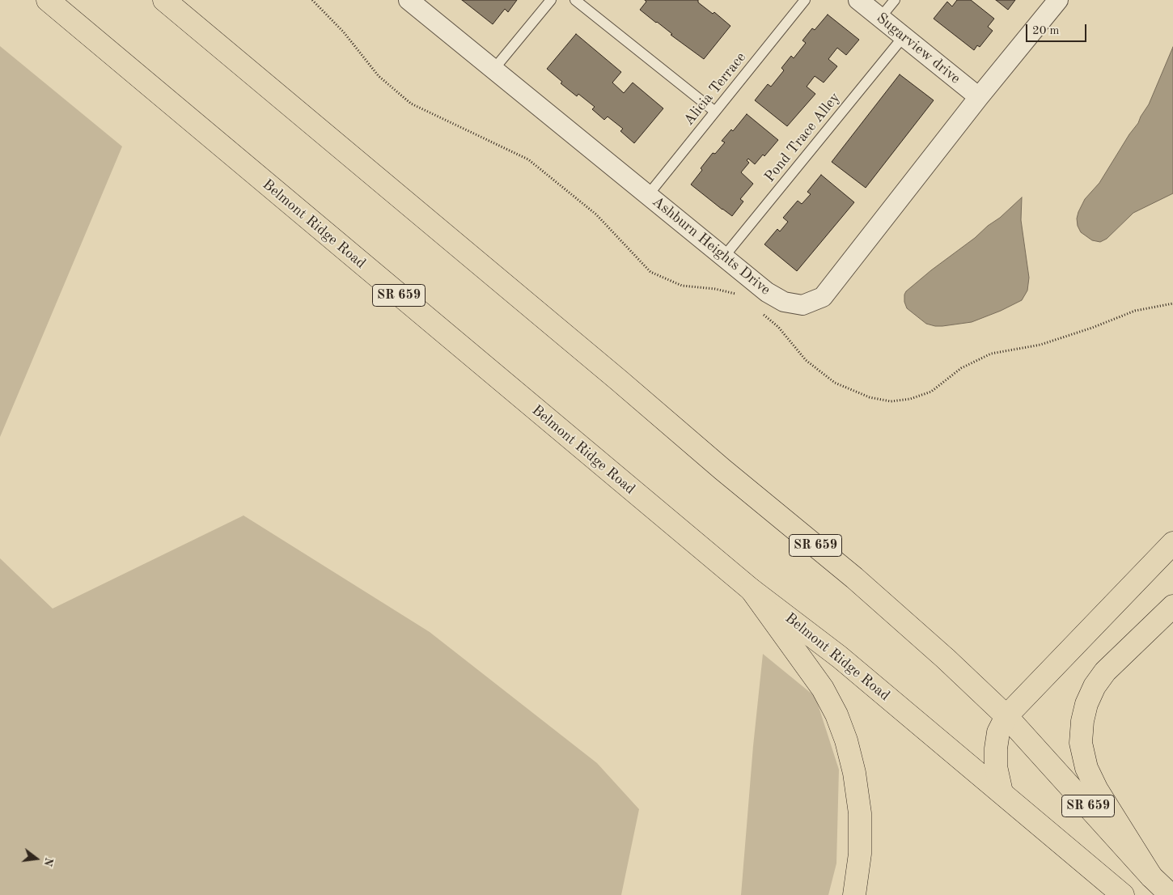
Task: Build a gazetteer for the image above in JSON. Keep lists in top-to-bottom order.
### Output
{
  "streets": {
    "main road": ["Belmont Ridge Road", "SR 659"],
    "street": ["Sugarview drive", "Ashburn Heights Drive"],
    "lane": ["Alicia Terrace", "Pond Trace Alley"]
  },
  "crossings": [
    ["Sugarview drive", "Pond Trace Alley"],
    ["Sugarview drive", "Ashburn Heights Drive"],
    ["Alicia Terrace", "Ashburn Heights Drive"],
    ["Pond Trace Alley", "Ashburn Heights Drive"]
  ],
  "scale_bar": "20 m",
  "north": "right"
}
